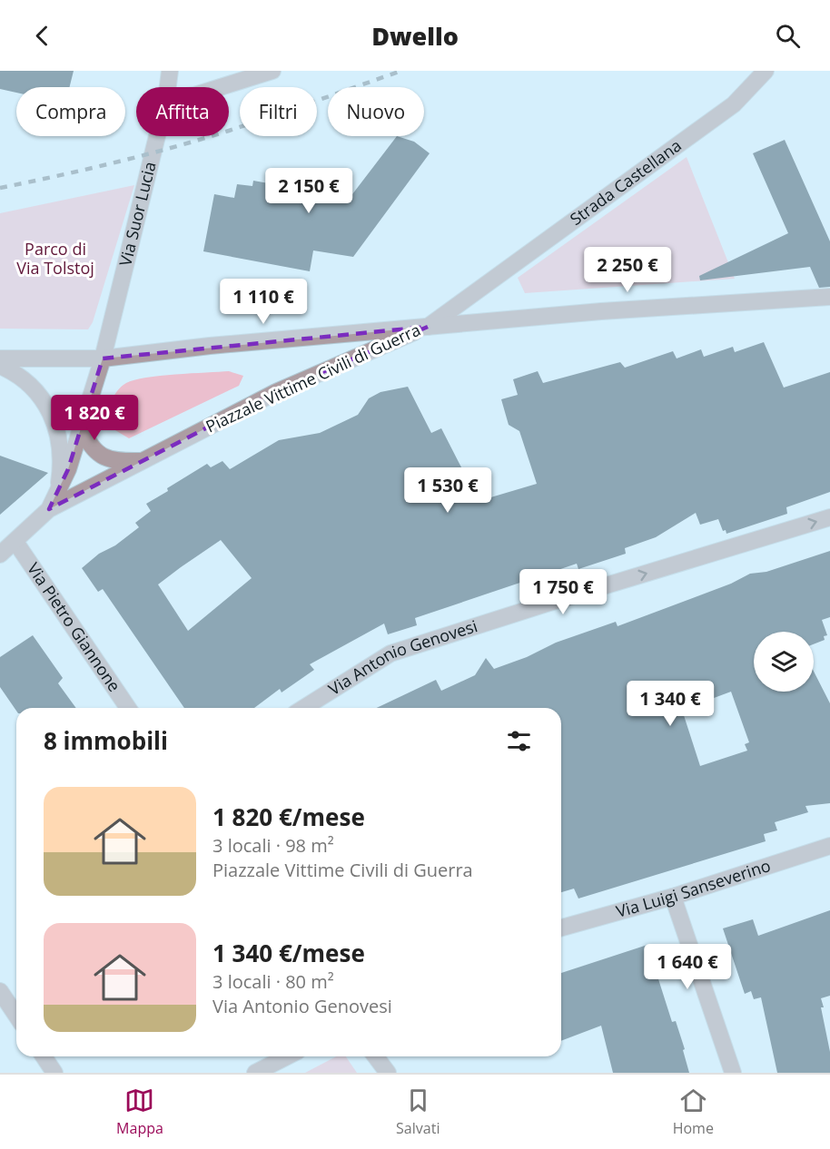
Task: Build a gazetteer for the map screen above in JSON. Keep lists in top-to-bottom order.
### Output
{
  "streets": {
    "street": [
      "Strada Castellana",
      "Via Suor Lucia",
      "Piazzale Vittime Civili di Guerra",
      "Via Pietro Giannone",
      "Via Antonio Genovesi",
      "Via Luigi Sanseverino"
    ]
  },
  "crossings": [
    ["Strada Castellana", "Piazzale Vittime Civili di Guerra"],
    ["Via Suor Lucia", "Piazzale Vittime Civili di Guerra"]
  ],
  "one_way": ["Via Antonio Genovesi"],
  "parks": ["Parco di Via Tolstoj"],
  "page": {
    "header": "Dwello",
    "chip": [
      "Compra",
      "Affitta",
      "Filtri",
      "Nuovo"
    ],
    "price": [
      "2 150 €",
      "2 250 €",
      "1 110 €",
      "1 820 €",
      "1 530 €",
      "1 750 €",
      "1 340 €",
      "1 640 €"
    ],
    "heading": "8 immobili",
    "list": [
      {
        "name": "1 820 €/mese",
        "note": "3 locali · 98 m² · Piazzale Vittime Civili di Guerra"
      },
      {
        "name": "1 340 €/mese",
        "note": "3 locali · 80 m² · Via Antonio Genovesi"
      }
    ],
    "tabs": ["Mappa", "Salvati", "Home"]
  }
}
